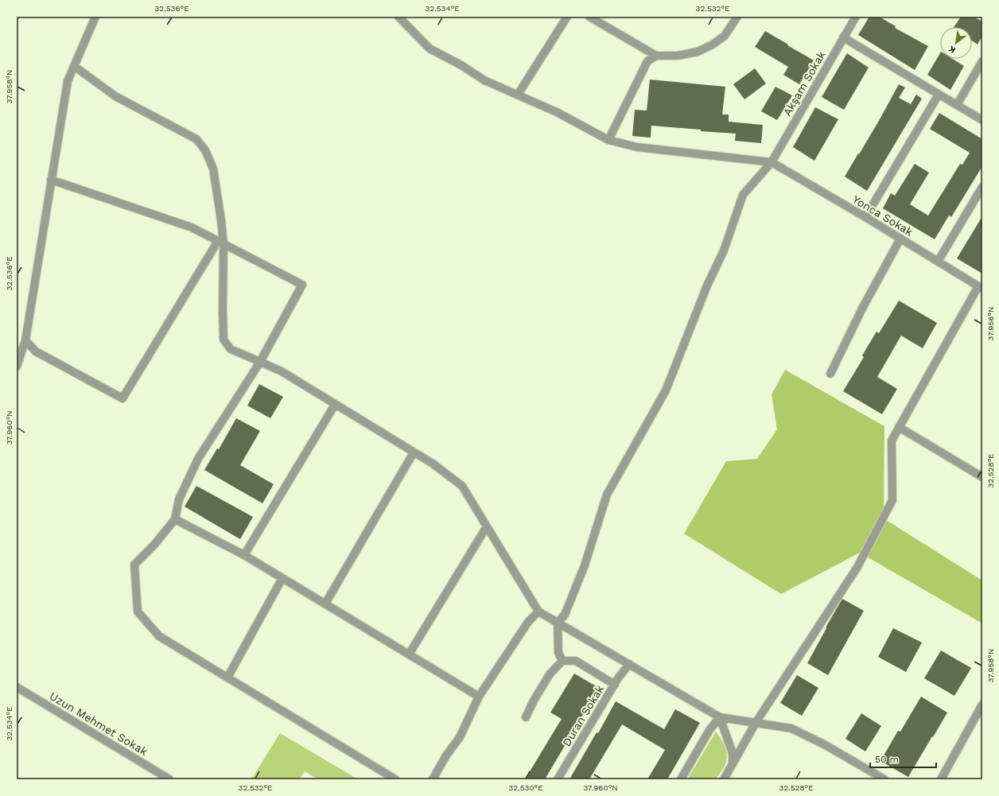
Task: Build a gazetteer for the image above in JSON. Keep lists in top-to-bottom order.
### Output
{
  "streets": {
    "street": [
      "Akşam Sokak",
      "Yonca Sokak",
      "Duran Sokak",
      "Uzun Mehmet Sokak"
    ]
  },
  "crossings": [
    ["Akşam Sokak", "Yonca Sokak"]
  ],
  "scale_bar": "50 m",
  "north": "bottom left",
  "coordinates": [
    "32.536°E",
    "32.534°E",
    "32.532°E",
    "37.958°N",
    "37.956°N",
    "37.960°N",
    "32.528°E",
    "32.530°E"
  ]
}
